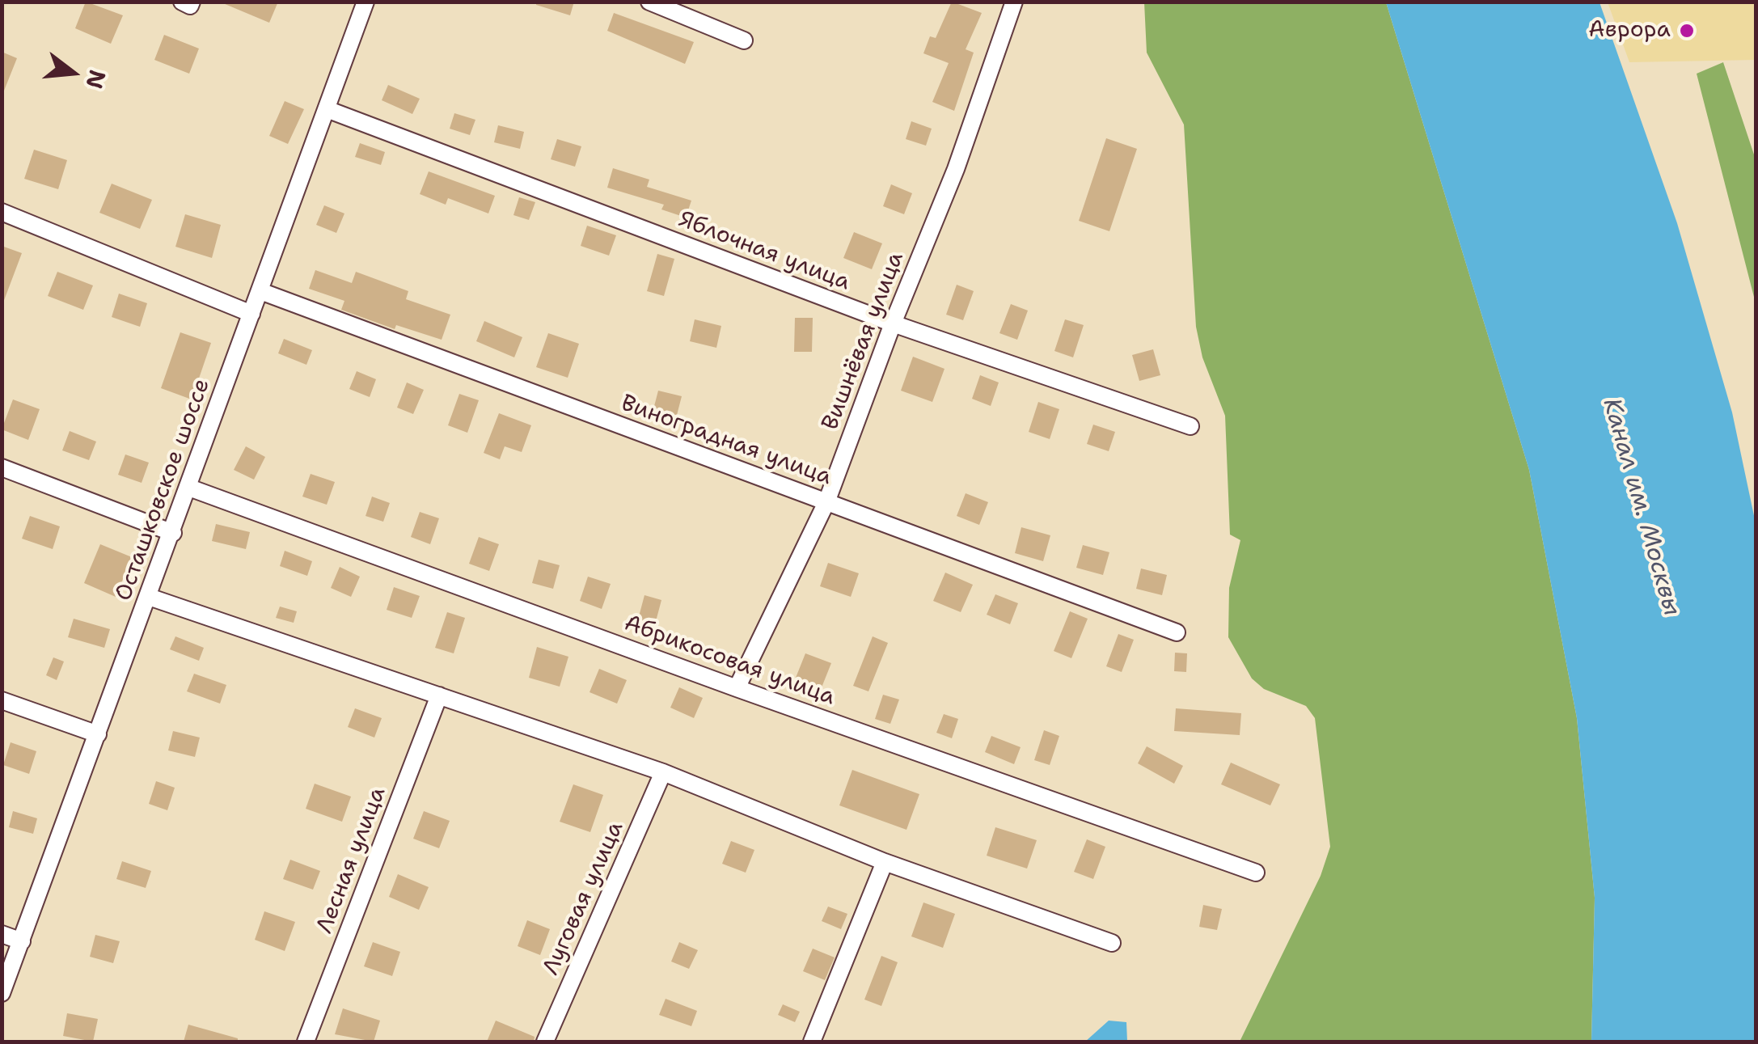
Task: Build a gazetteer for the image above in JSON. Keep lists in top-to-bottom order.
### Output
{
  "streets": {
    "street": [
      "Яблочная улица",
      "Вишнёвая улица",
      "Виноградная улица",
      "Осташковское шоссе",
      "Абрикосовая улица",
      "Лесная улица",
      "Луговая улица"
    ]
  },
  "crossings": [
    ["Яблочная улица", "Вишнёвая улица"],
    ["Яблочная улица", "Осташковское шоссе"],
    ["Вишнёвая улица", "Виноградная улица"],
    ["Вишнёвая улица", "Абрикосовая улица"],
    ["Виноградная улица", "Осташковское шоссе"],
    ["Осташковское шоссе", "Абрикосовая улица"]
  ],
  "water": ["Канал им. Москвы"],
  "places": ["Аврора"],
  "north": "right"
}
